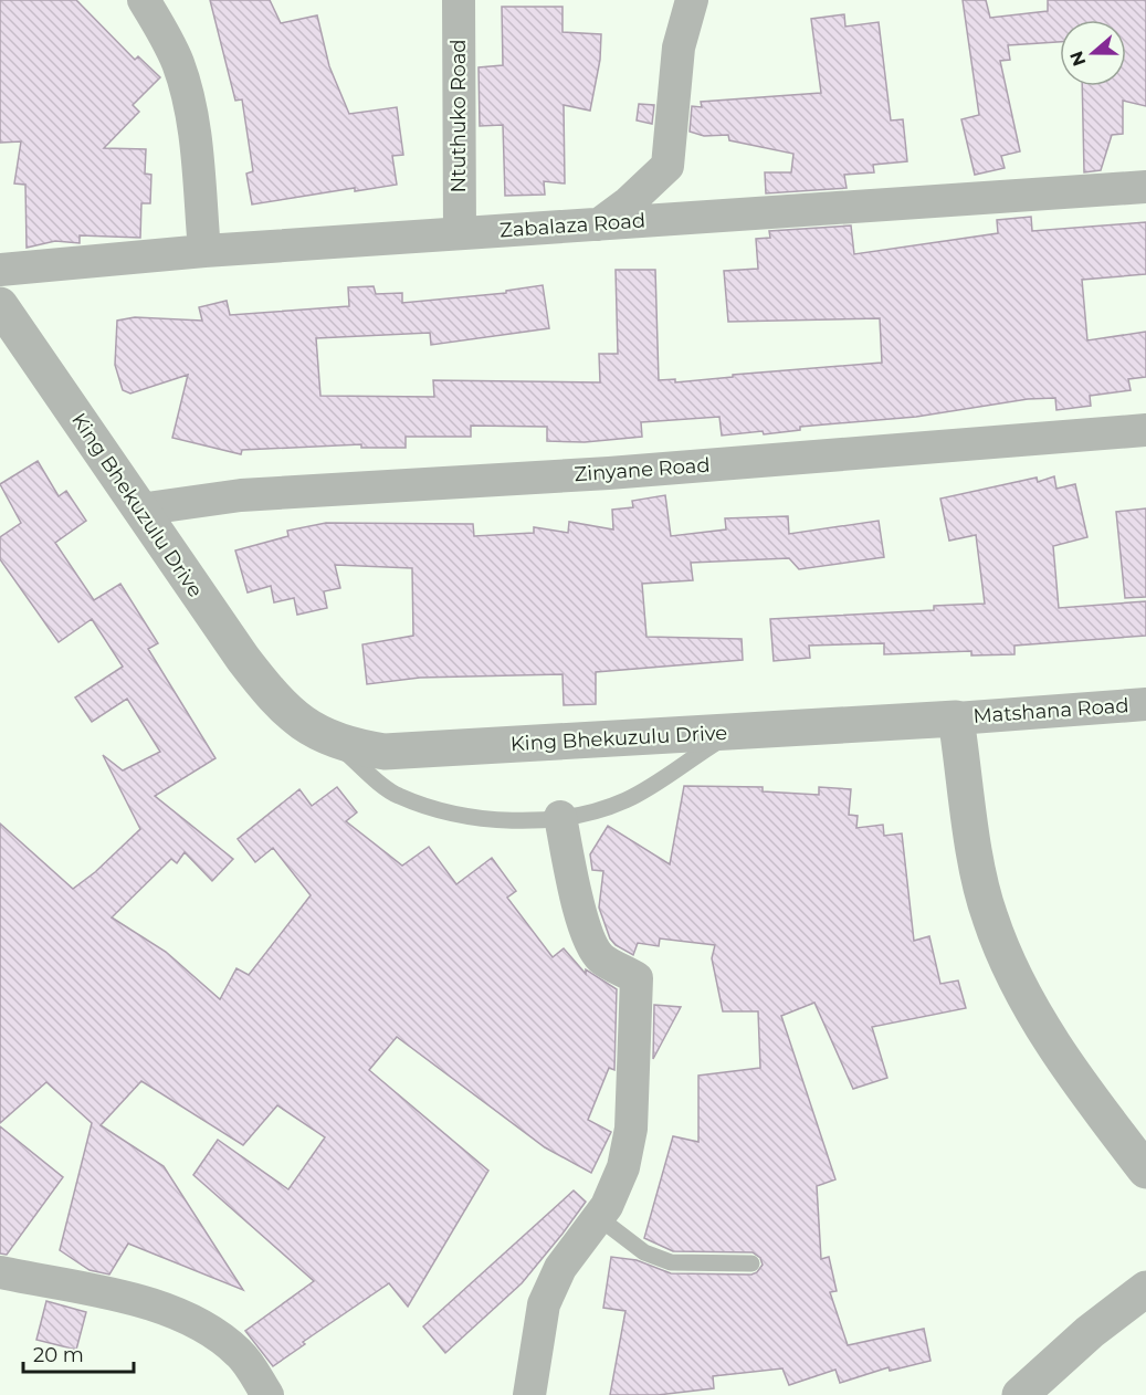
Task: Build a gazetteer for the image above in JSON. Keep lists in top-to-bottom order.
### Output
{
  "streets": {
    "street": [
      "Ntuthuko Road",
      "Zabalaza Road",
      "Zinyane Road",
      "King Bhekuzulu Drive",
      "Matshana Road"
    ]
  },
  "crossings": [
    ["Ntuthuko Road", "Zabalaza Road"],
    ["Zinyane Road", "King Bhekuzulu Drive"],
    ["King Bhekuzulu Drive", "Matshana Road"]
  ],
  "scale_bar": "20 m",
  "north": "left"
}
